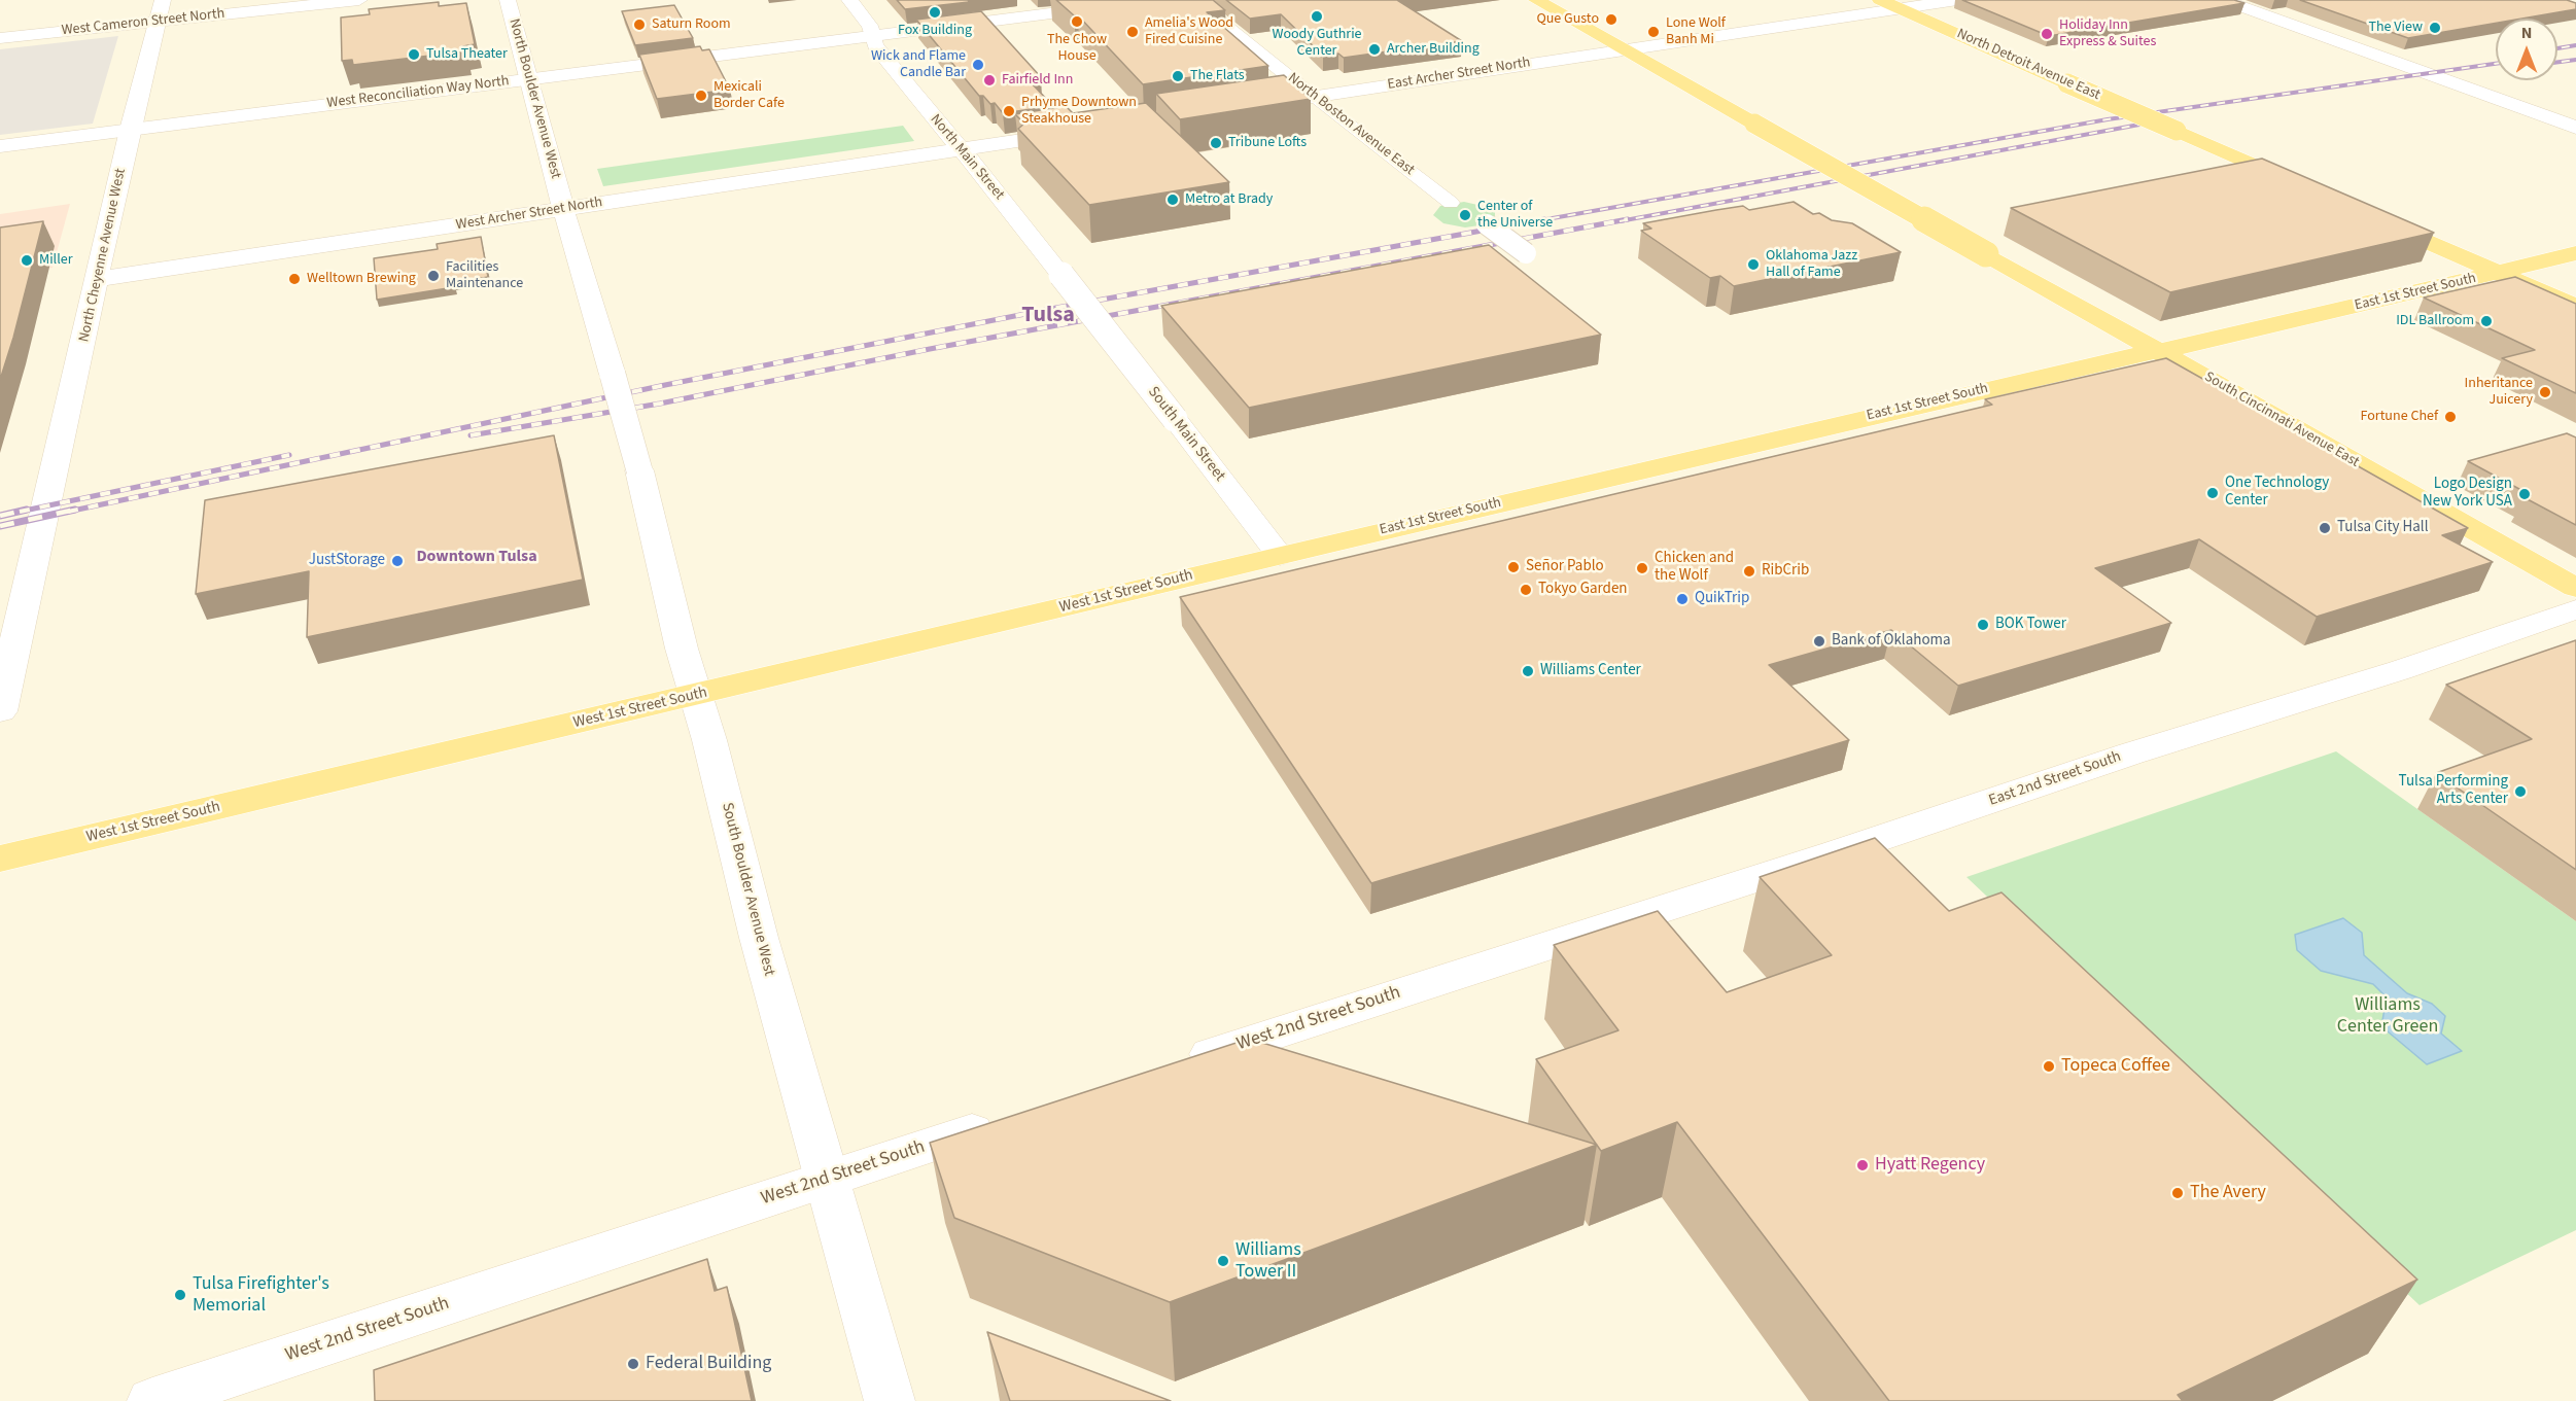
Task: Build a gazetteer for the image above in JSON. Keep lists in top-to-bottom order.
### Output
{
  "streets": {
    "main road": [
      "North Detroit Avenue East",
      "East 1st Street South",
      "South Cincinnati Avenue East",
      "West 1st Street South"
    ],
    "street": [
      "West Cameron Street North",
      "East Archer Street North",
      "West Reconciliation Way North",
      "North Boulder Avenue West",
      "North Boston Avenue East",
      "North Main Street",
      "West Archer Street North",
      "North Cheyenne Avenue West",
      "South Main Street",
      "East 2nd Street South",
      "South Boulder Avenue West",
      "West 2nd Street South"
    ]
  },
  "crossings": [
    ["West Cameron Street North", "North Cheyenne Avenue West"],
    ["North Detroit Avenue East", "East Archer Street North"],
    ["East Archer Street North", "North Boston Avenue East"],
    ["East Archer Street North", "South Cincinnati Avenue East"],
    ["West Reconciliation Way North", "North Boulder Avenue West"],
    ["West Reconciliation Way North", "North Main Street"],
    ["West Reconciliation Way North", "North Cheyenne Avenue West"],
    ["North Boulder Avenue West", "West Archer Street North"],
    ["North Boulder Avenue West", "South Boulder Avenue West"],
    ["North Main Street", "West Archer Street North"],
    ["North Main Street", "South Main Street"],
    ["West Archer Street North", "North Cheyenne Avenue West"],
    ["East 1st Street South", "South Cincinnati Avenue East"],
    ["East 1st Street South", "South Main Street"],
    ["East 1st Street South", "West 1st Street South"],
    ["South Main Street", "West 1st Street South"],
    ["West 1st Street South", "South Boulder Avenue West"],
    ["East 2nd Street South", "West 2nd Street South"],
    ["South Boulder Avenue West", "West 2nd Street South"]
  ],
  "districts": ["Tulsa", "Downtown Tulsa"],
  "parks": ["Williams Center Green"],
  "places": [
    "Fox Building",
    "Woody Guthrie Center",
    "Que Gusto",
    "The Chow House",
    "Saturn Room",
    "The View",
    "Amelia's Wood Fired Cuisine",
    "Lone Wolf Banh Mi",
    "Holiday Inn Express & Suites",
    "Archer Building",
    "Tulsa Theater",
    "Wick and Flame Candle Bar",
    "The Flats",
    "Fairfield Inn",
    "Mexicali Border Cafe",
    "Prhyme Downtown Steakhouse",
    "Tribune Lofts",
    "Metro at Brady",
    "Center of the Universe",
    "Miller",
    "Oklahoma Jazz Hall of Fame",
    "Facilities Maintenance",
    "Welltown Brewing",
    "IDL Ballroom",
    "Inheritance Juicery",
    "Fortune Chef",
    "One Technology Center",
    "Logo Design New York USA",
    "Tulsa City Hall",
    "JustStorage",
    "Señor Pablo",
    "Chicken and the Wolf",
    "RibCrib",
    "Tokyo Garden",
    "QuikTrip",
    "BOK Tower",
    "Bank of Oklahoma",
    "Williams Center",
    "Tulsa Performing Arts Center",
    "Topeca Coffee",
    "Hyatt Regency",
    "The Avery",
    "Williams Tower II",
    "Tulsa Firefighter's Memorial",
    "Federal Building"
  ],
  "north": "top"
}
